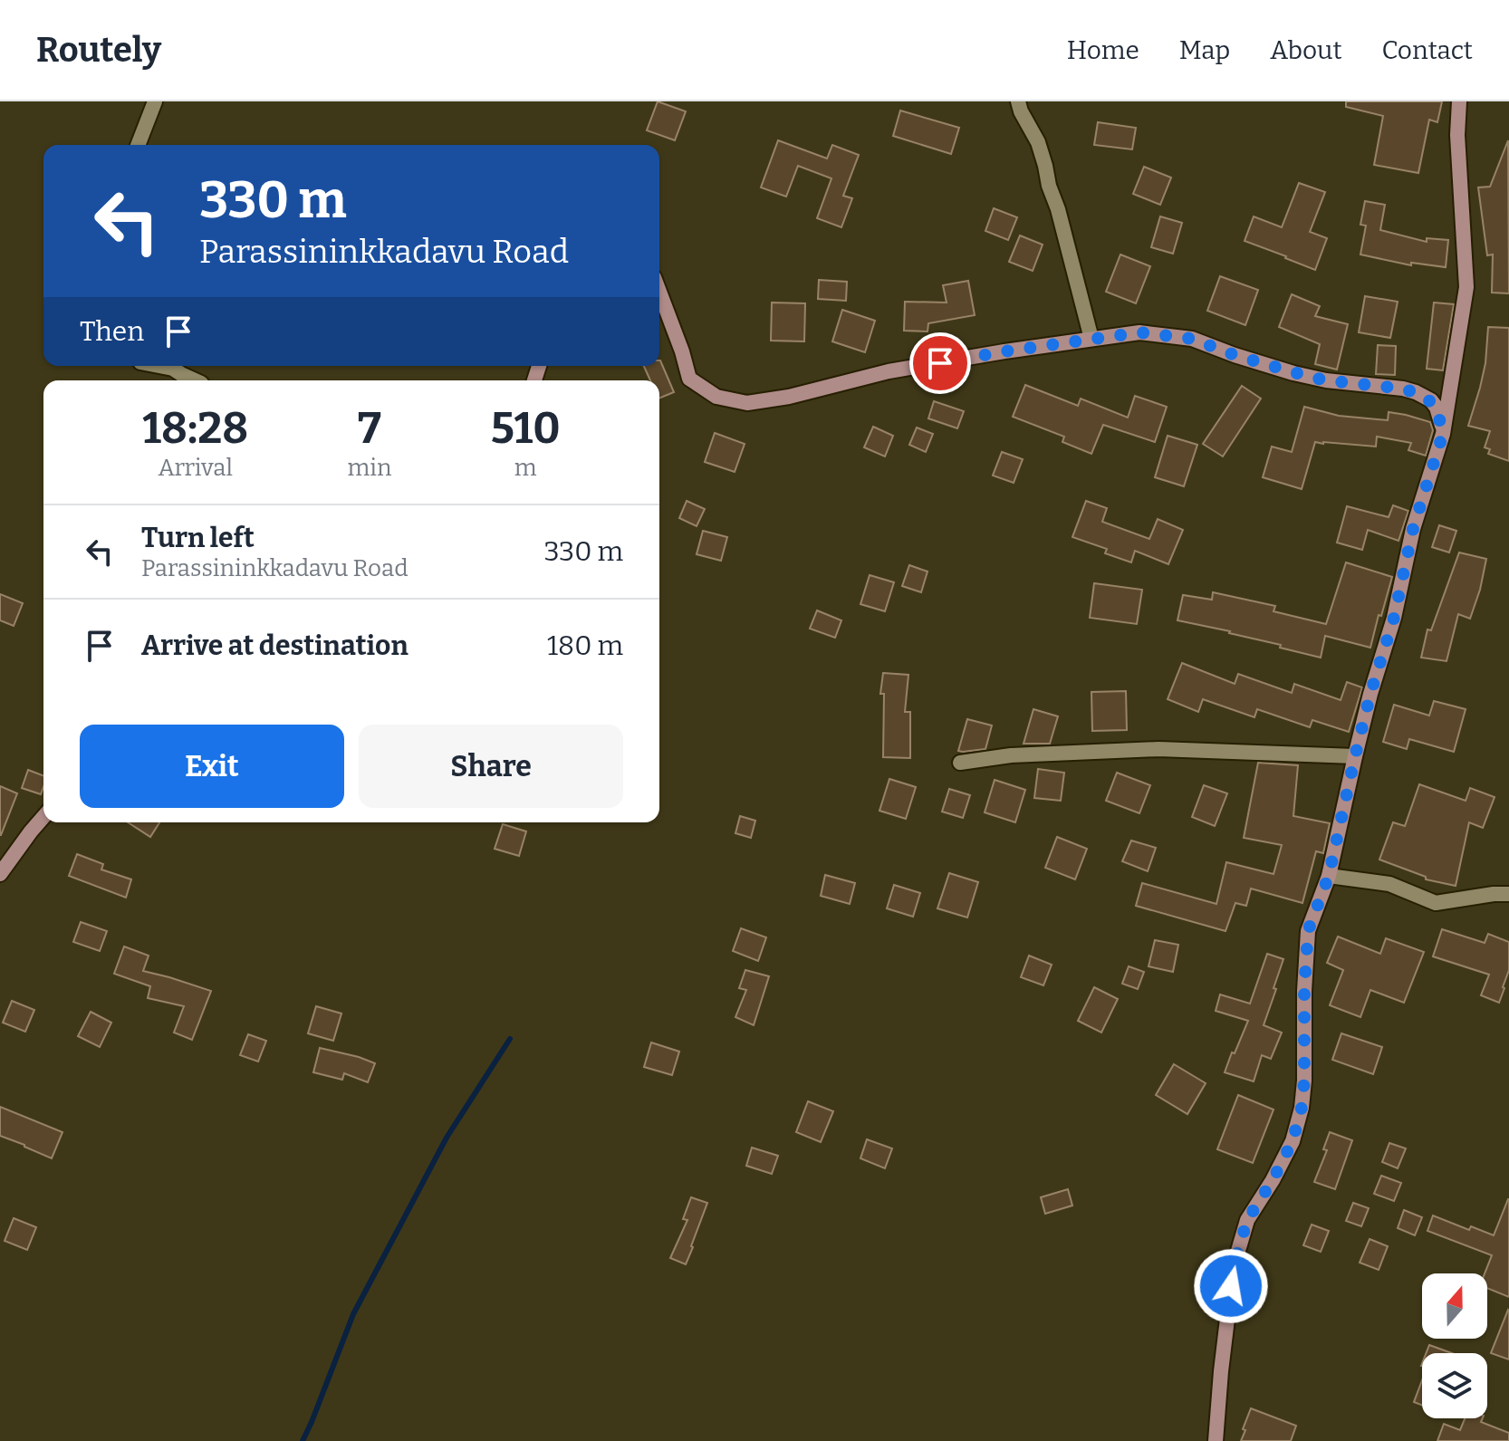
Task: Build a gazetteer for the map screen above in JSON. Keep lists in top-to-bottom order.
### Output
{
  "north": "top",
  "page": {
    "header": "Routely",
    "nav": [
      "Home",
      "Map",
      "About",
      "Contact"
    ],
    "turn": ["330 m", "Parassininkkadavu Road"],
    "then": "Then",
    "eta": [
      "18:28",
      "Arrival",
      "7",
      "min",
      "510",
      "m"
    ],
    "list": [
      {
        "name": "Turn left",
        "note": "Parassininkkadavu Road",
        "value": "330 m"
      },
      {
        "name": "Arrive at destination",
        "value": "180 m"
      }
    ],
    "buttons": ["Exit", "Share"]
  }
}
